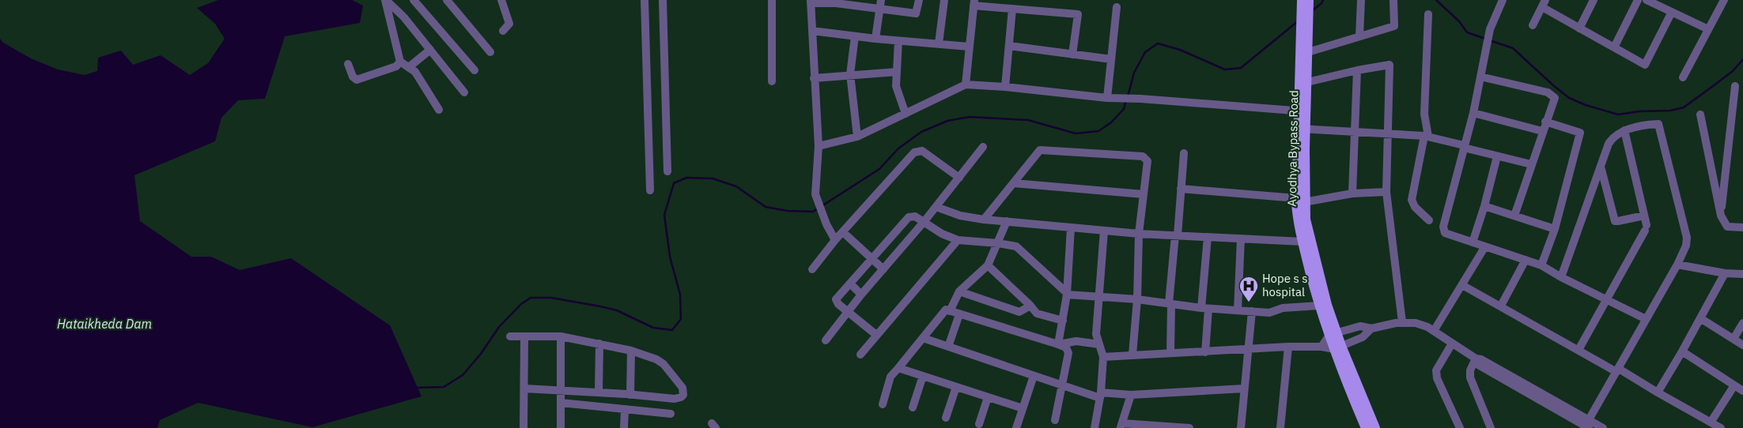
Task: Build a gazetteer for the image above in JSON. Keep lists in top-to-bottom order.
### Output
{
  "streets": {
    "main road": ["Ayodhya Bypass Road"]
  },
  "water": ["Hataikheda Dam"],
  "places": {
    "hospital": ["Hope s s hospital"]
  }
}
